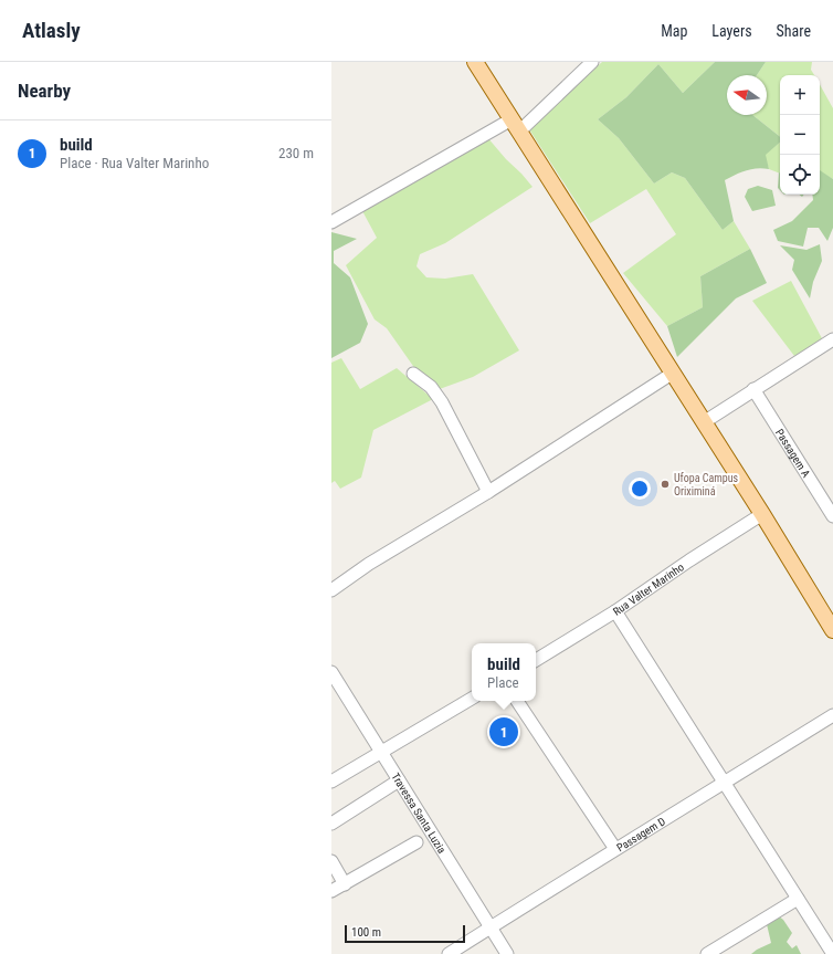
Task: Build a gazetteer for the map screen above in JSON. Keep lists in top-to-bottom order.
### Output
{
  "streets": {
    "street": [
      "Passagem A",
      "Rua Valter Marinho",
      "Travessa Santa Luzia",
      "Passagem D"
    ]
  },
  "crossings": [
    ["Travessa Santa Luzia", "Passagem D"]
  ],
  "places": ["Ufopa Campus Oriximiná"],
  "scale_bar": "100 m",
  "north": "left",
  "page": {
    "header": "Atlasly",
    "nav": ["Map", "Layers", "Share"],
    "heading": "Nearby",
    "map_buttons": ["+", "−"],
    "list": [
      {
        "mark": "1",
        "name": "build",
        "note": "Place · Rua Valter Marinho",
        "value": "230 m"
      }
    ],
    "popup": ["build", "Place"],
    "pins": "1",
    "scale": "100 m"
  }
}
